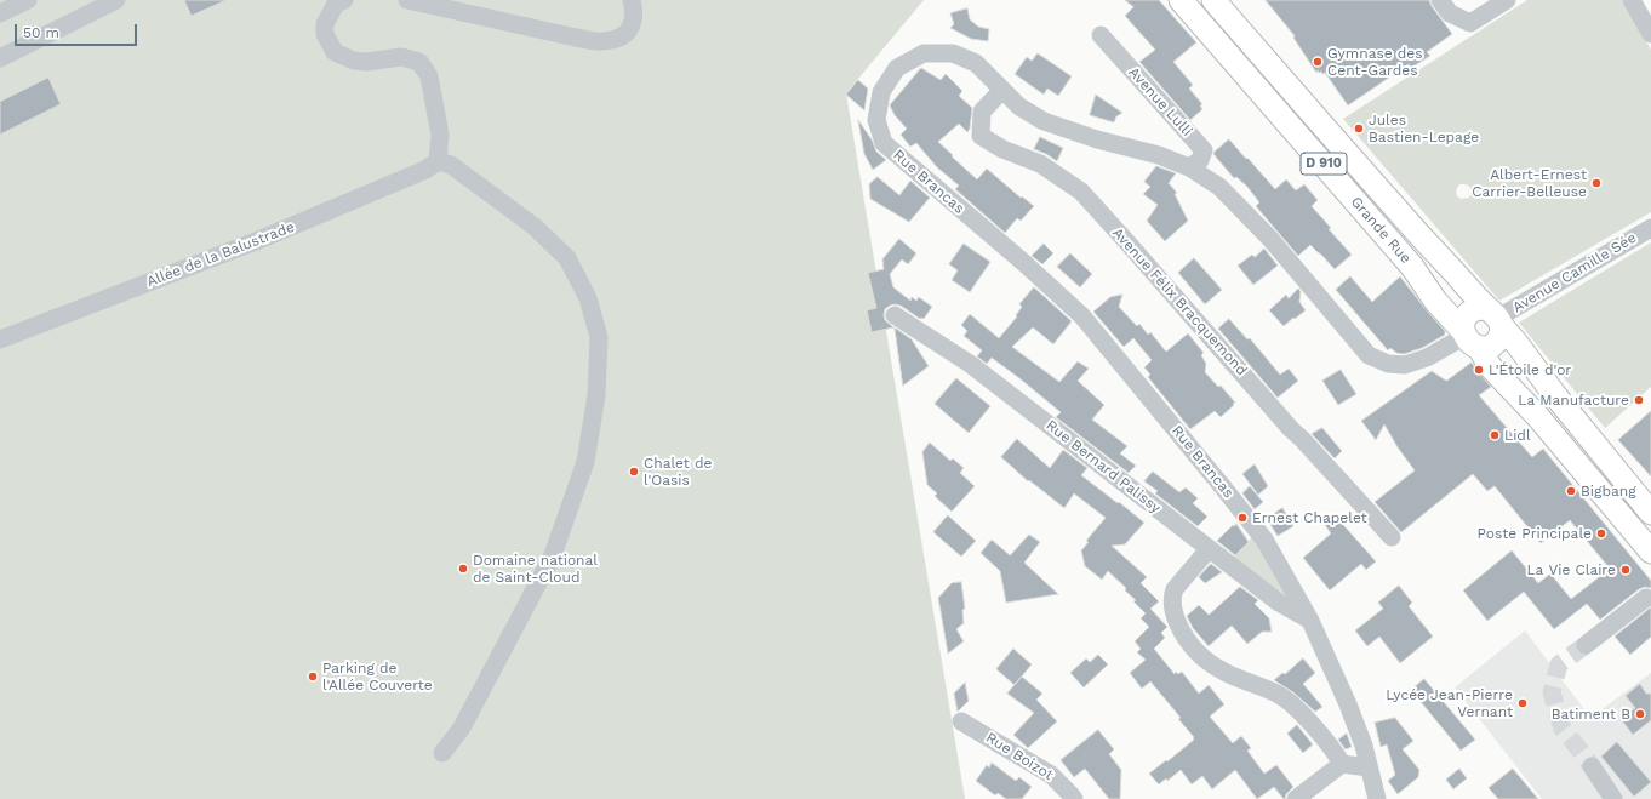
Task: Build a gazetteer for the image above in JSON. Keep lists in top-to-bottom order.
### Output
{
  "streets": {
    "main road": ["D 910", "Grande Rue"],
    "street": [
      "Avenue Lulli",
      "Rue Brancas",
      "Allée de la Balustrade",
      "Avenue Camille Sée",
      "Avenue Félix Bracquemond",
      "Rue Bernard Palissy",
      "Rue Boizot"
    ]
  },
  "crossings": [
    ["Avenue Lulli", "Rue Brancas"],
    ["Rue Brancas", "Grande Rue"],
    ["Rue Brancas", "Avenue Camille Sée"],
    ["Rue Brancas", "Avenue Félix Bracquemond"],
    ["Rue Brancas", "Rue Bernard Palissy"],
    ["Grande Rue", "Avenue Camille Sée"]
  ],
  "places": [
    "Gymnase des Cent-Gardes",
    "Jules Bastien-Lepage",
    "Albert-Ernest Carrier-Belleuse",
    "L'Étoile d'or",
    "La Manufacture",
    "Lidl",
    "Chalet de l'Oasis",
    "Bigbang",
    "Ernest Chapelet",
    "Poste Principale",
    "Domaine national de Saint-Cloud",
    "La Vie Claire",
    "Parking de l'Allée Couverte",
    "Lycée Jean-Pierre Vernant",
    "Batiment B"
  ],
  "scale_bar": "50 m"
}
